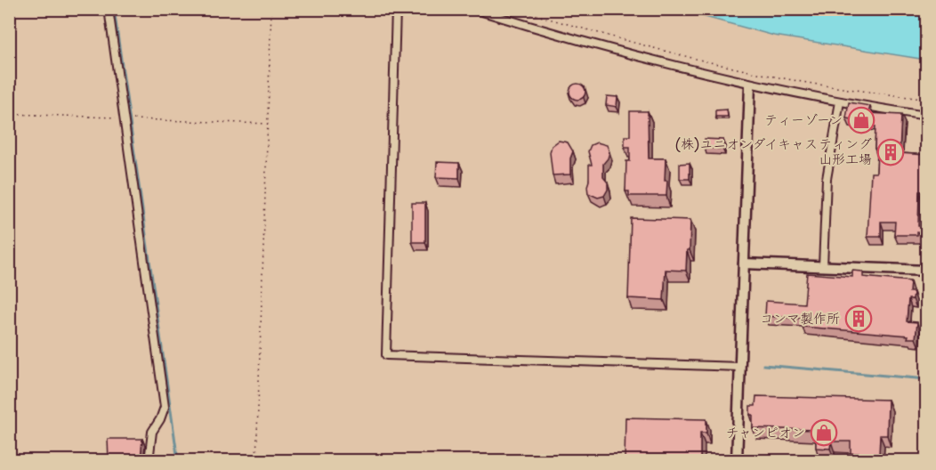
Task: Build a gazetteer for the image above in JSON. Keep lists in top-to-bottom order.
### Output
{
  "places": {
    "shop": ["ティーゾーン", "チャンピオン"],
    "building": ["(株)ユニオンダイキャスティング 山形工場", "コンマ製作所"]
  }
}
